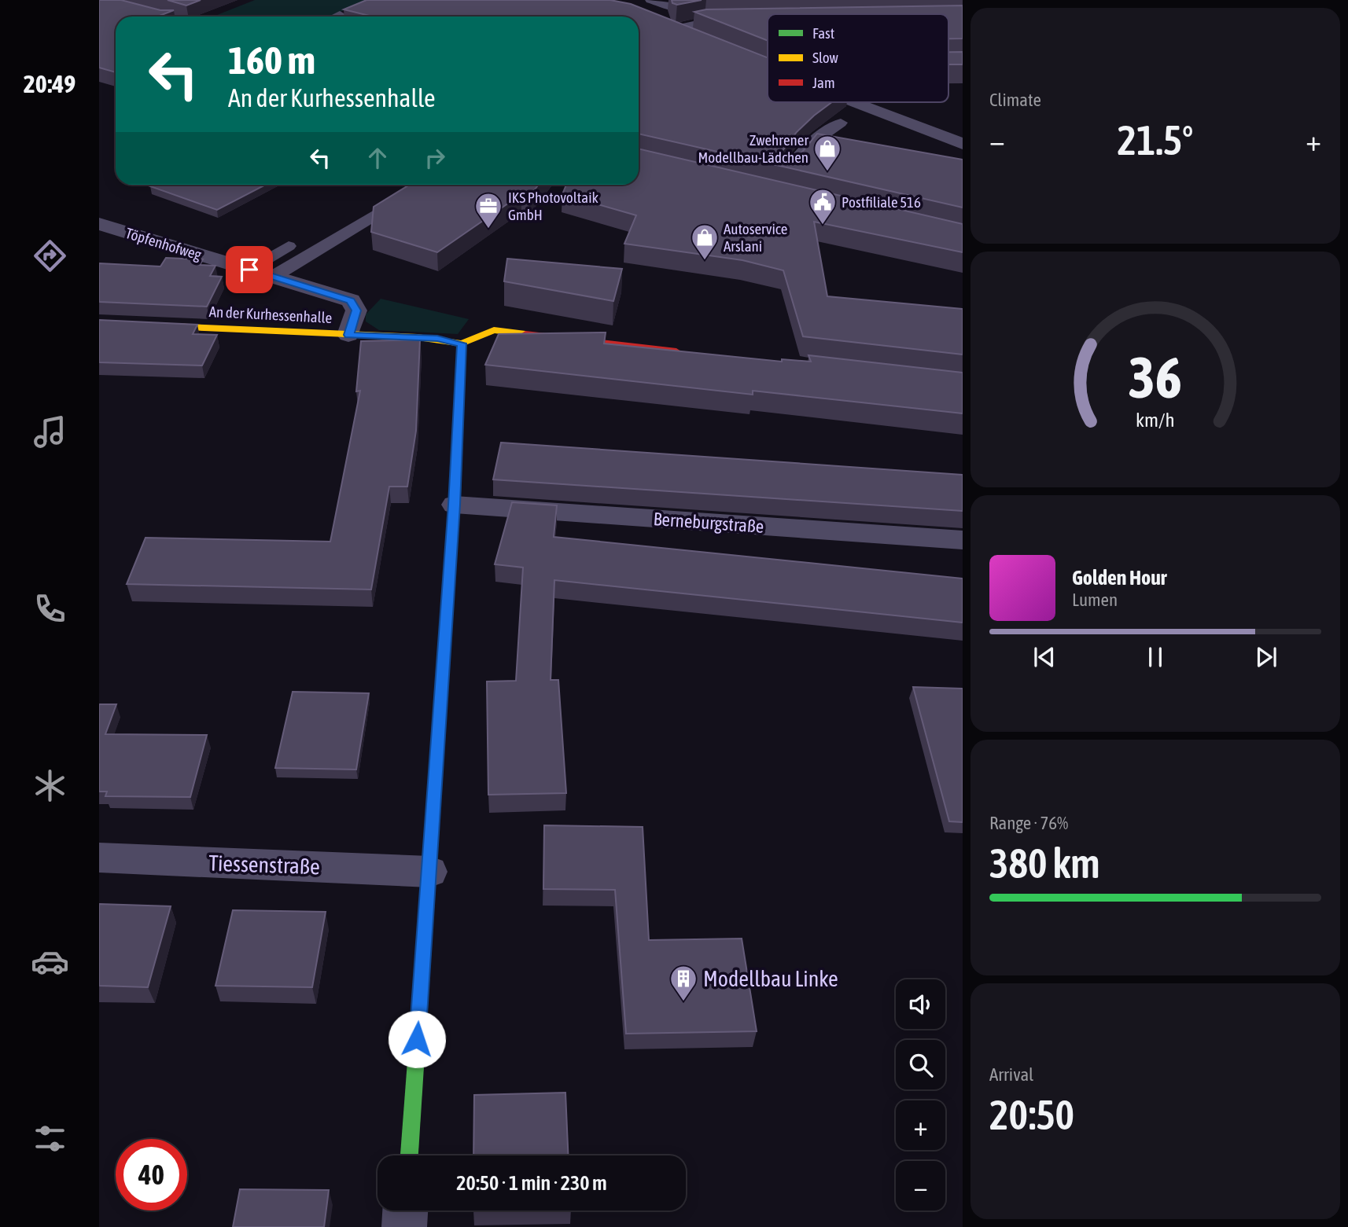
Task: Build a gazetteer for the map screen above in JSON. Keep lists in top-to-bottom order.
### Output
{
  "streets": {
    "street": [
      "Töpfenhofweg",
      "An der Kurhessenhalle",
      "Berneburgstraße",
      "Tiessenstraße"
    ]
  },
  "crossings": [
    ["Töpfenhofweg", "An der Kurhessenhalle"]
  ],
  "places": {
    "shop": ["Zwehrener Modellbau-Lädchen", "Autoservice Arslani"],
    "public building": ["Postfiliale 516"],
    "office": ["IKS Photovoltaik GmbH"],
    "building": ["Modellbau Linke"]
  },
  "legend": ["Fast", "Slow", "Jam"],
  "page": {
    "tabs": "20:49",
    "tile": [
      "Climate",
      ["Range · 76%", "380 km"],
      ["Arrival", "20:50"]
    ],
    "turn": ["160 m", "An der Kurhessenhalle"],
    "heat": ["−", "21.5°", "+"],
    "song": ["Golden Hour", "Lumen"],
    "map_buttons": ["+", "−"],
    "limit": "40",
    "trip": "20:50 · 1 min · 230 m",
    "gauge": ["36", "km/h"]
  }
}
